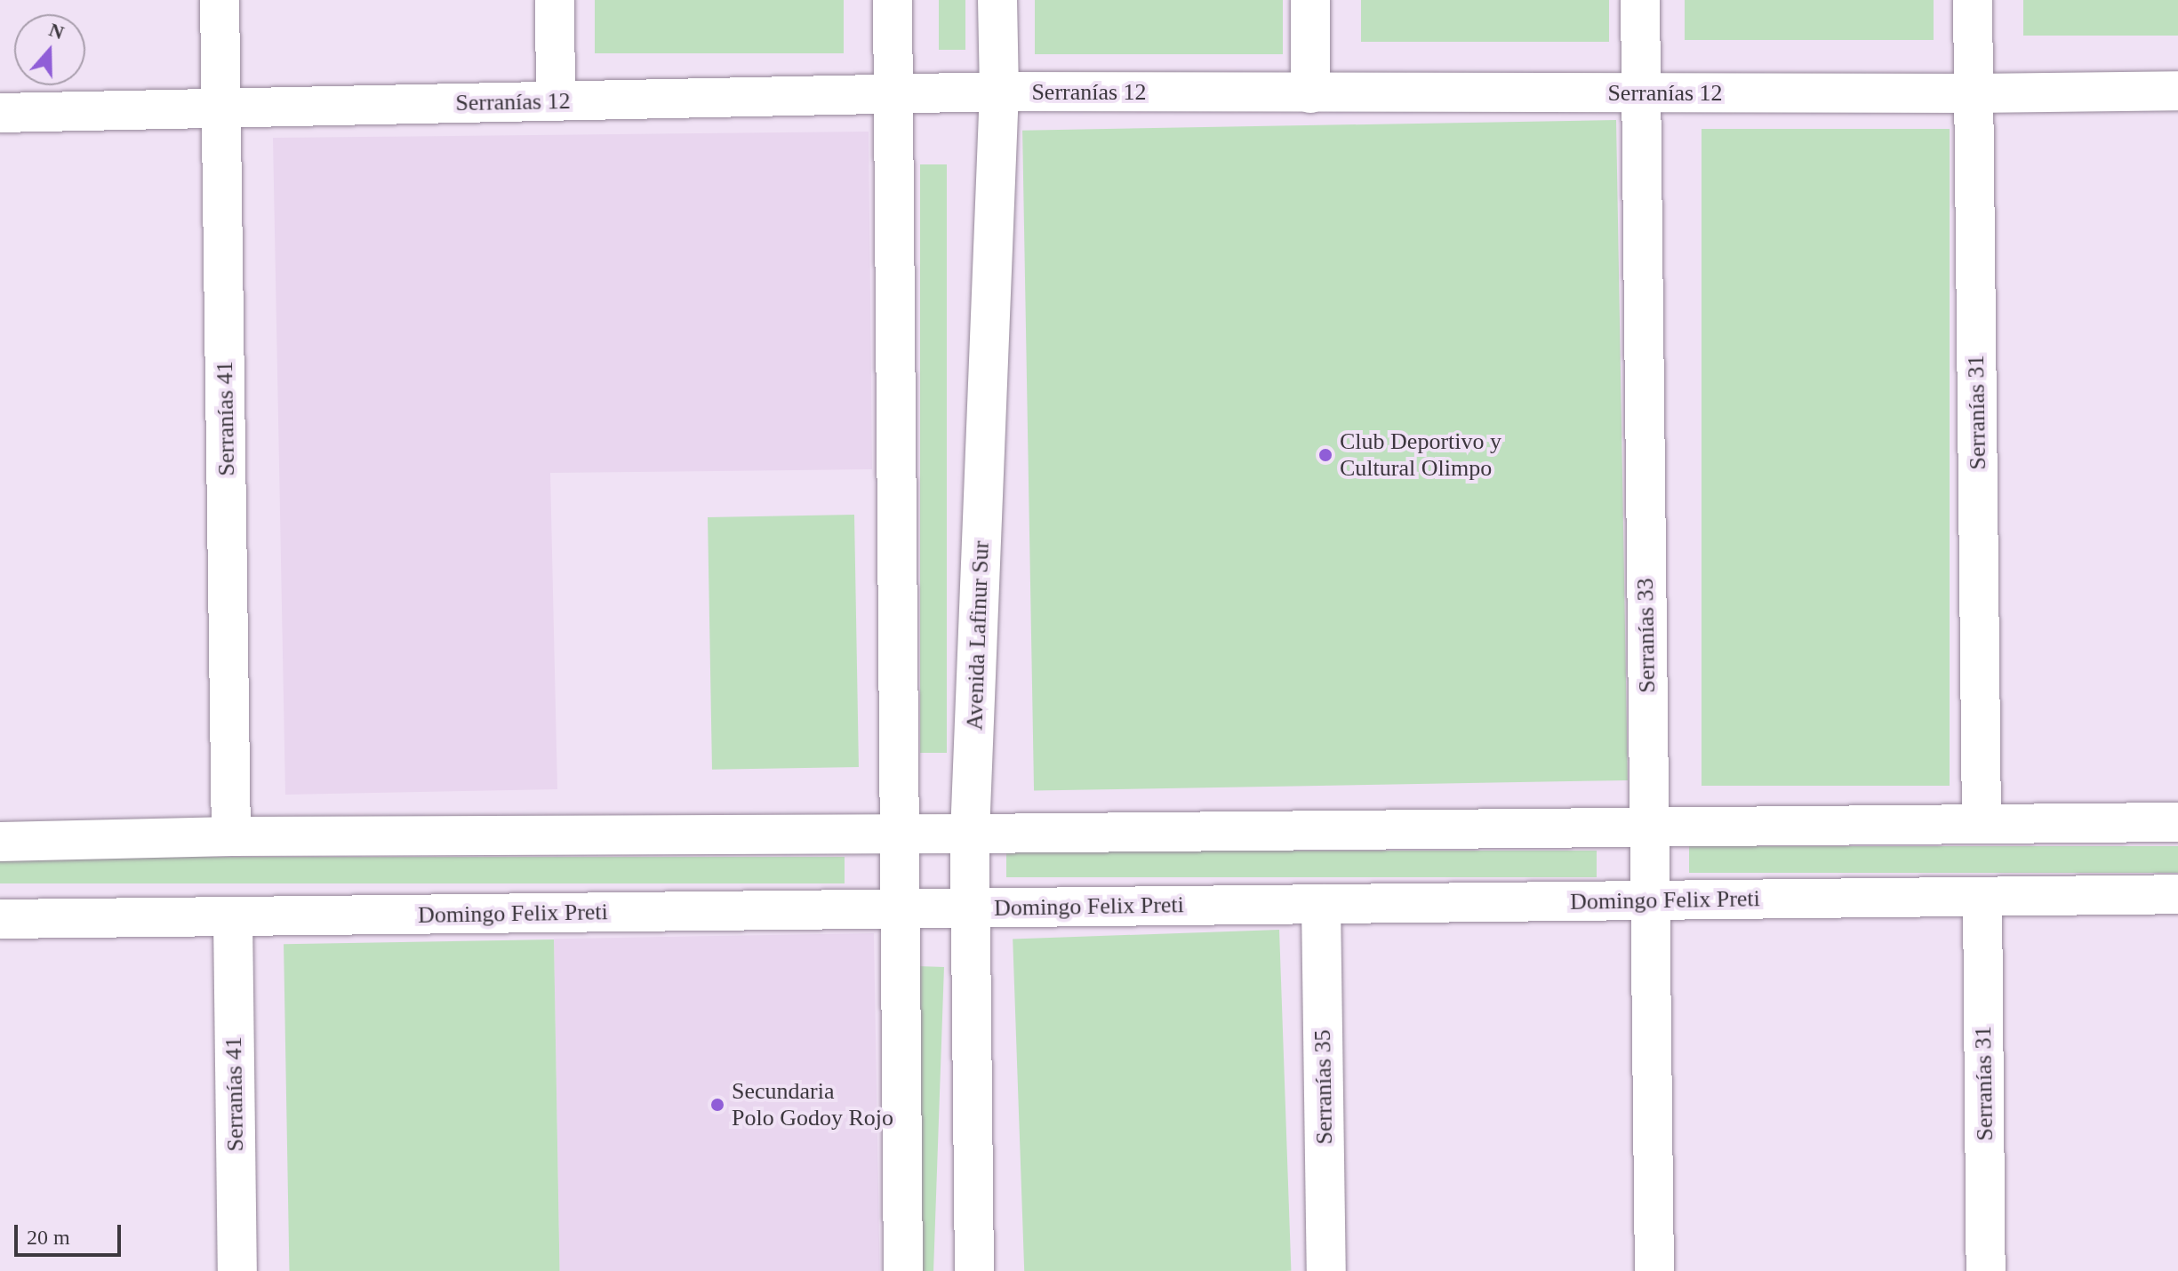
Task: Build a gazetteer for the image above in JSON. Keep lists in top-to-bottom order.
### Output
{
  "streets": {
    "street": [
      "Serranías 12",
      "Serranías 31",
      "Serranías 41",
      "Avenida Lafinur Sur",
      "Serranías 33",
      "Domingo Felix Preti",
      "Serranías 35"
    ]
  },
  "crossings": [
    ["Serranías 12", "Serranías 31"],
    ["Serranías 12", "Serranías 41"],
    ["Serranías 12", "Avenida Lafinur Sur"],
    ["Serranías 12", "Serranías 33"],
    ["Serranías 31", "Domingo Felix Preti"],
    ["Serranías 41", "Domingo Felix Preti"],
    ["Avenida Lafinur Sur", "Domingo Felix Preti"],
    ["Serranías 33", "Domingo Felix Preti"],
    ["Domingo Felix Preti", "Serranías 35"]
  ],
  "places": ["Club Deportivo y Cultural Olimpo", "Secundaria Polo Godoy Rojo"],
  "scale_bar": "20 m",
  "north": "top"
}
